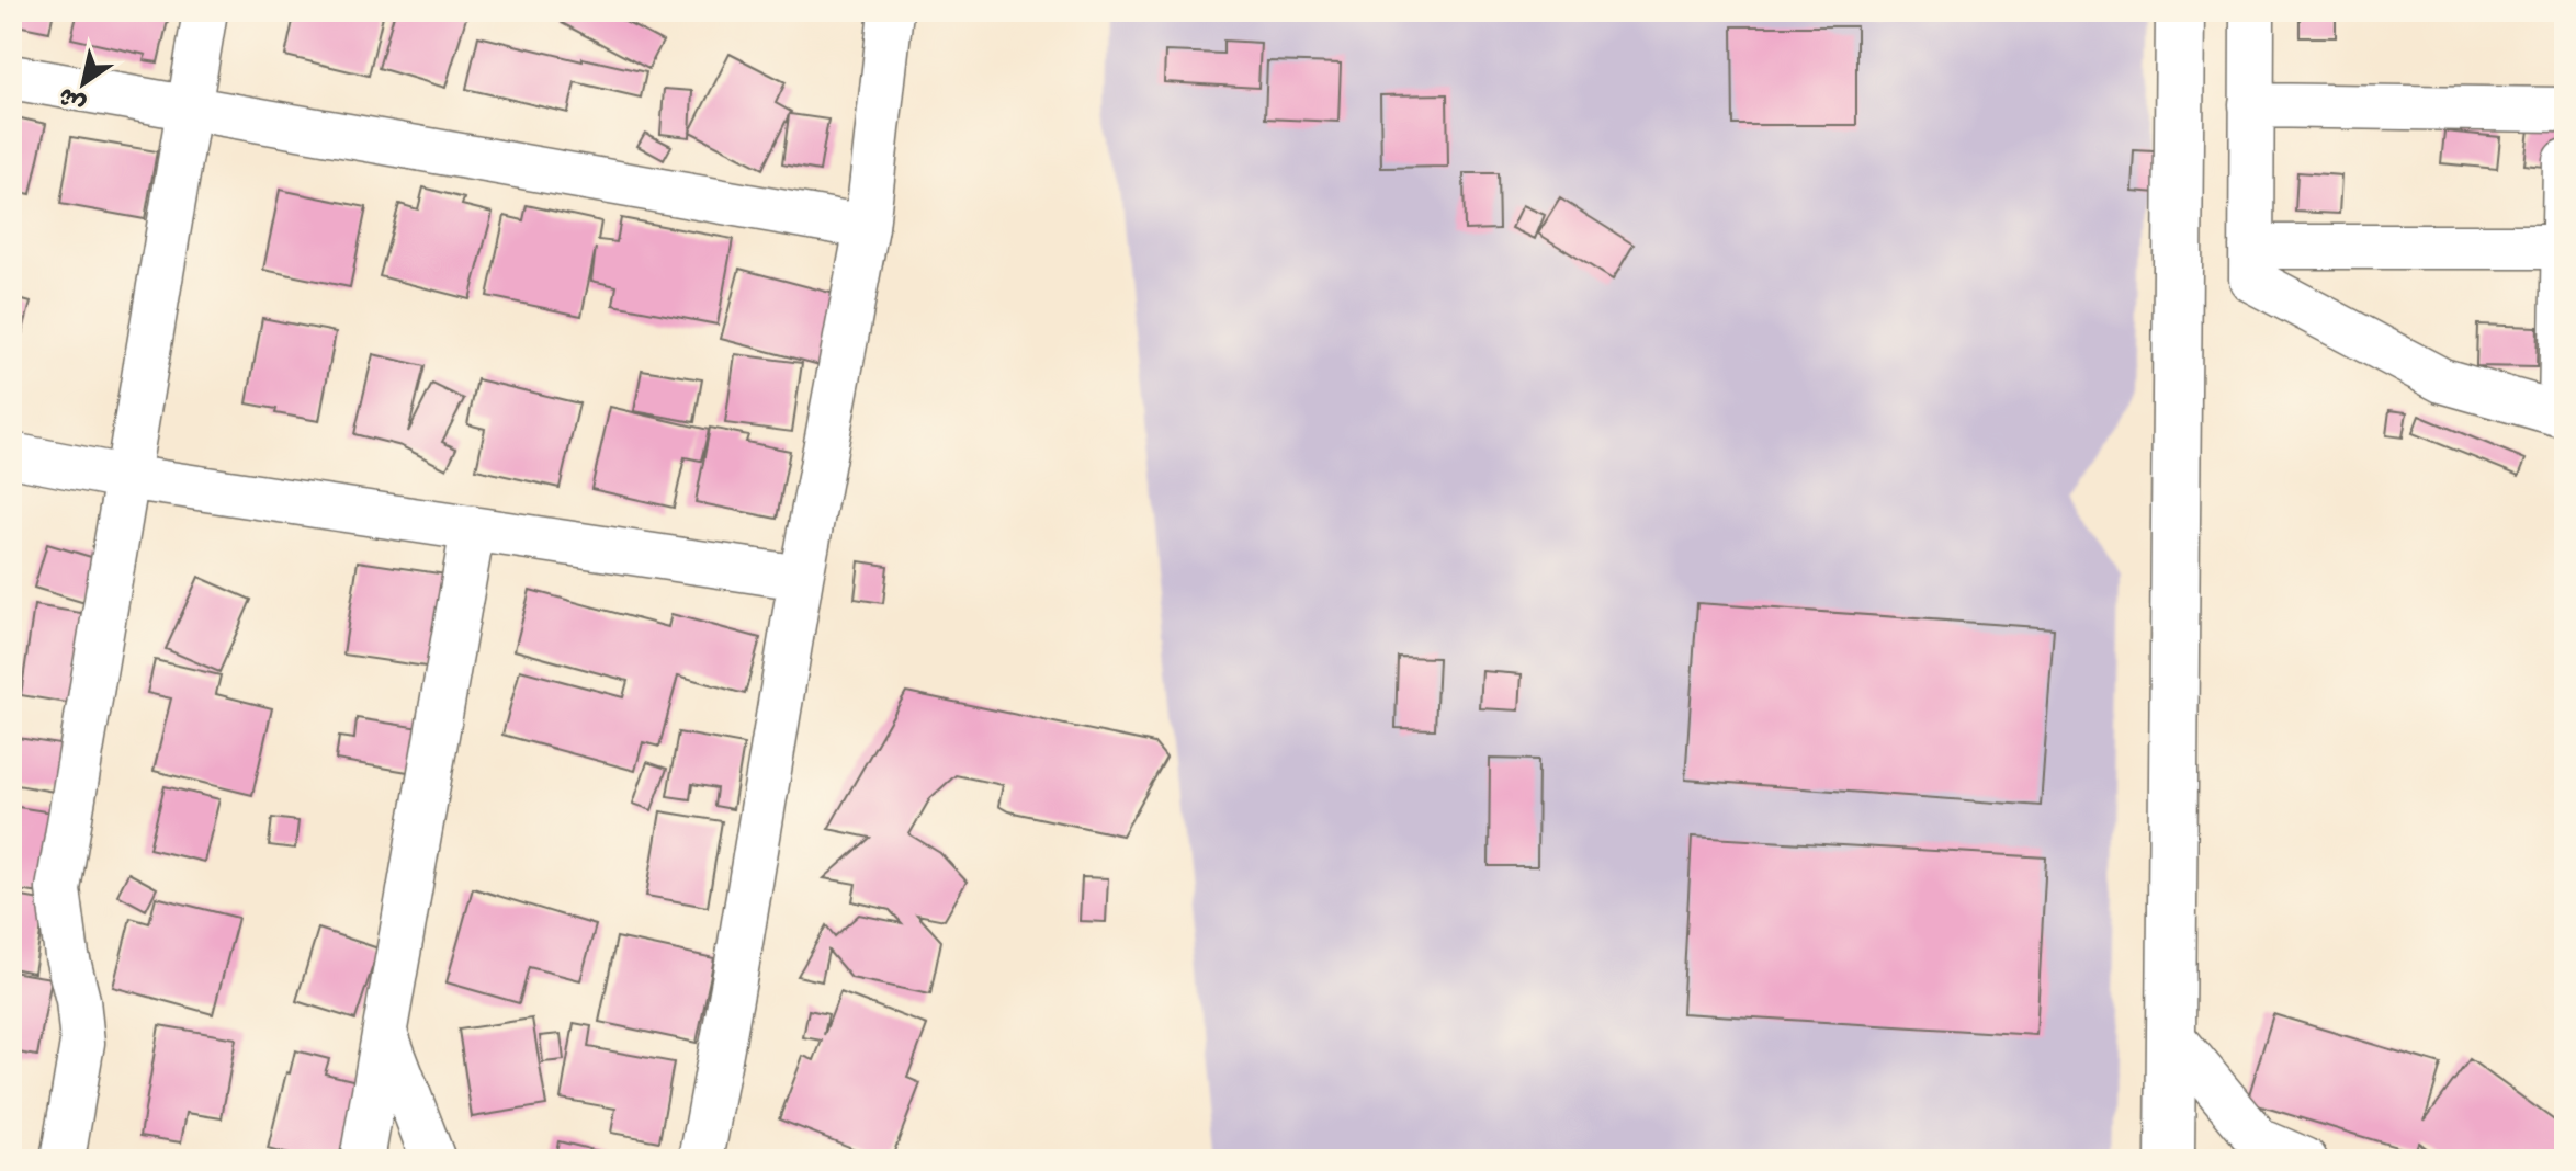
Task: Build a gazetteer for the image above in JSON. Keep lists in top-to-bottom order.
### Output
{
  "north": "bottom left"
}
